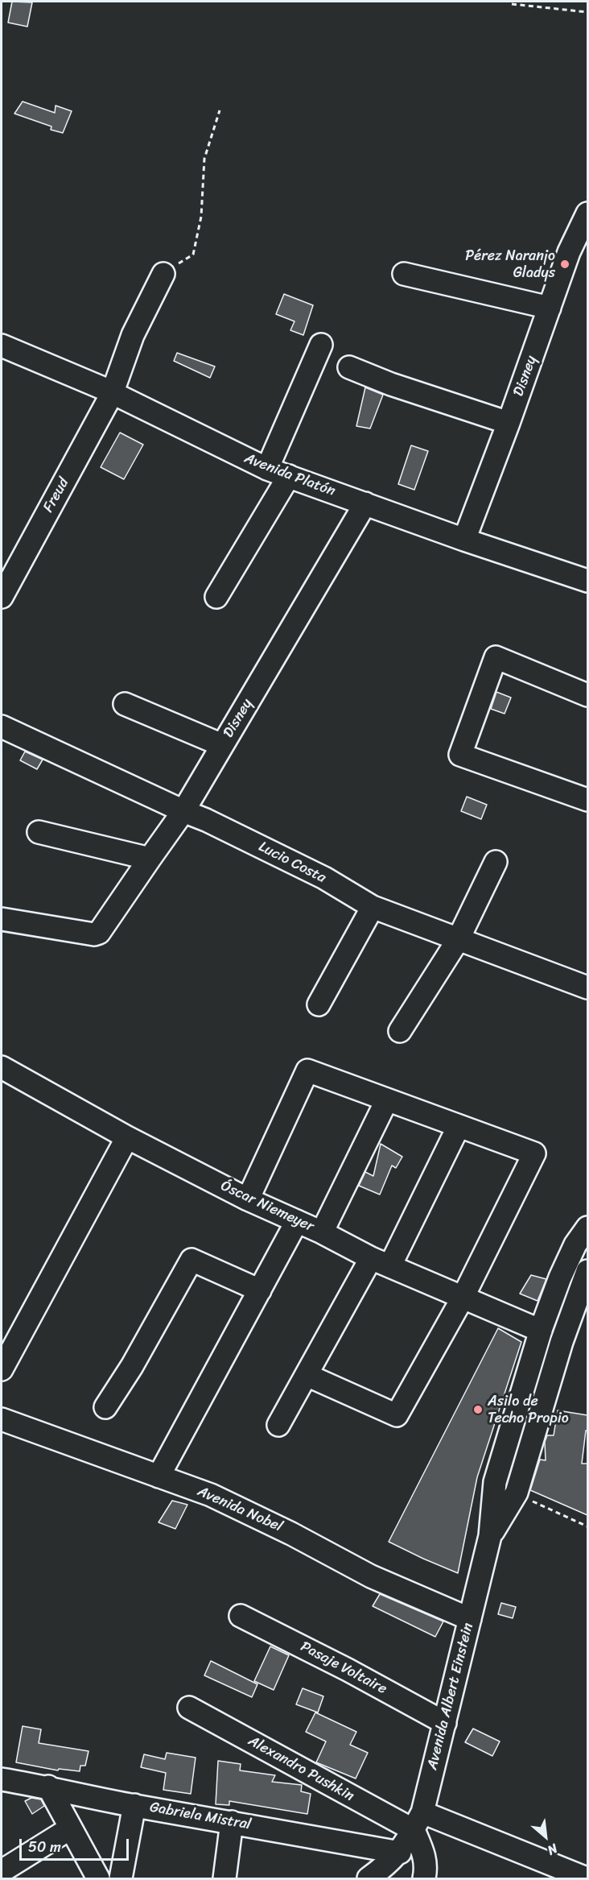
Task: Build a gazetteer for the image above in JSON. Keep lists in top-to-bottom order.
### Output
{
  "streets": {
    "street": [
      "Disney",
      "Avenida Platón",
      "Freud",
      "Lucio Costa",
      "Óscar Niemeyer",
      "Avenida Nobel",
      "Pasaje Voltaire",
      "Avenida Albert Einstein",
      "Alexandro Pushkin",
      "Gabriela Mistral"
    ]
  },
  "crossings": [
    ["Disney", "Avenida Platón"],
    ["Disney", "Lucio Costa"],
    ["Avenida Platón", "Freud"],
    ["Óscar Niemeyer", "Avenida Albert Einstein"],
    ["Avenida Nobel", "Avenida Albert Einstein"],
    ["Pasaje Voltaire", "Avenida Albert Einstein"],
    ["Avenida Albert Einstein", "Alexandro Pushkin"],
    ["Avenida Albert Einstein", "Gabriela Mistral"]
  ],
  "places": ["Pérez Naranjo Gladys", "Asilo de Techo Propio"],
  "scale_bar": "50 m",
  "north": "bottom right"
}
